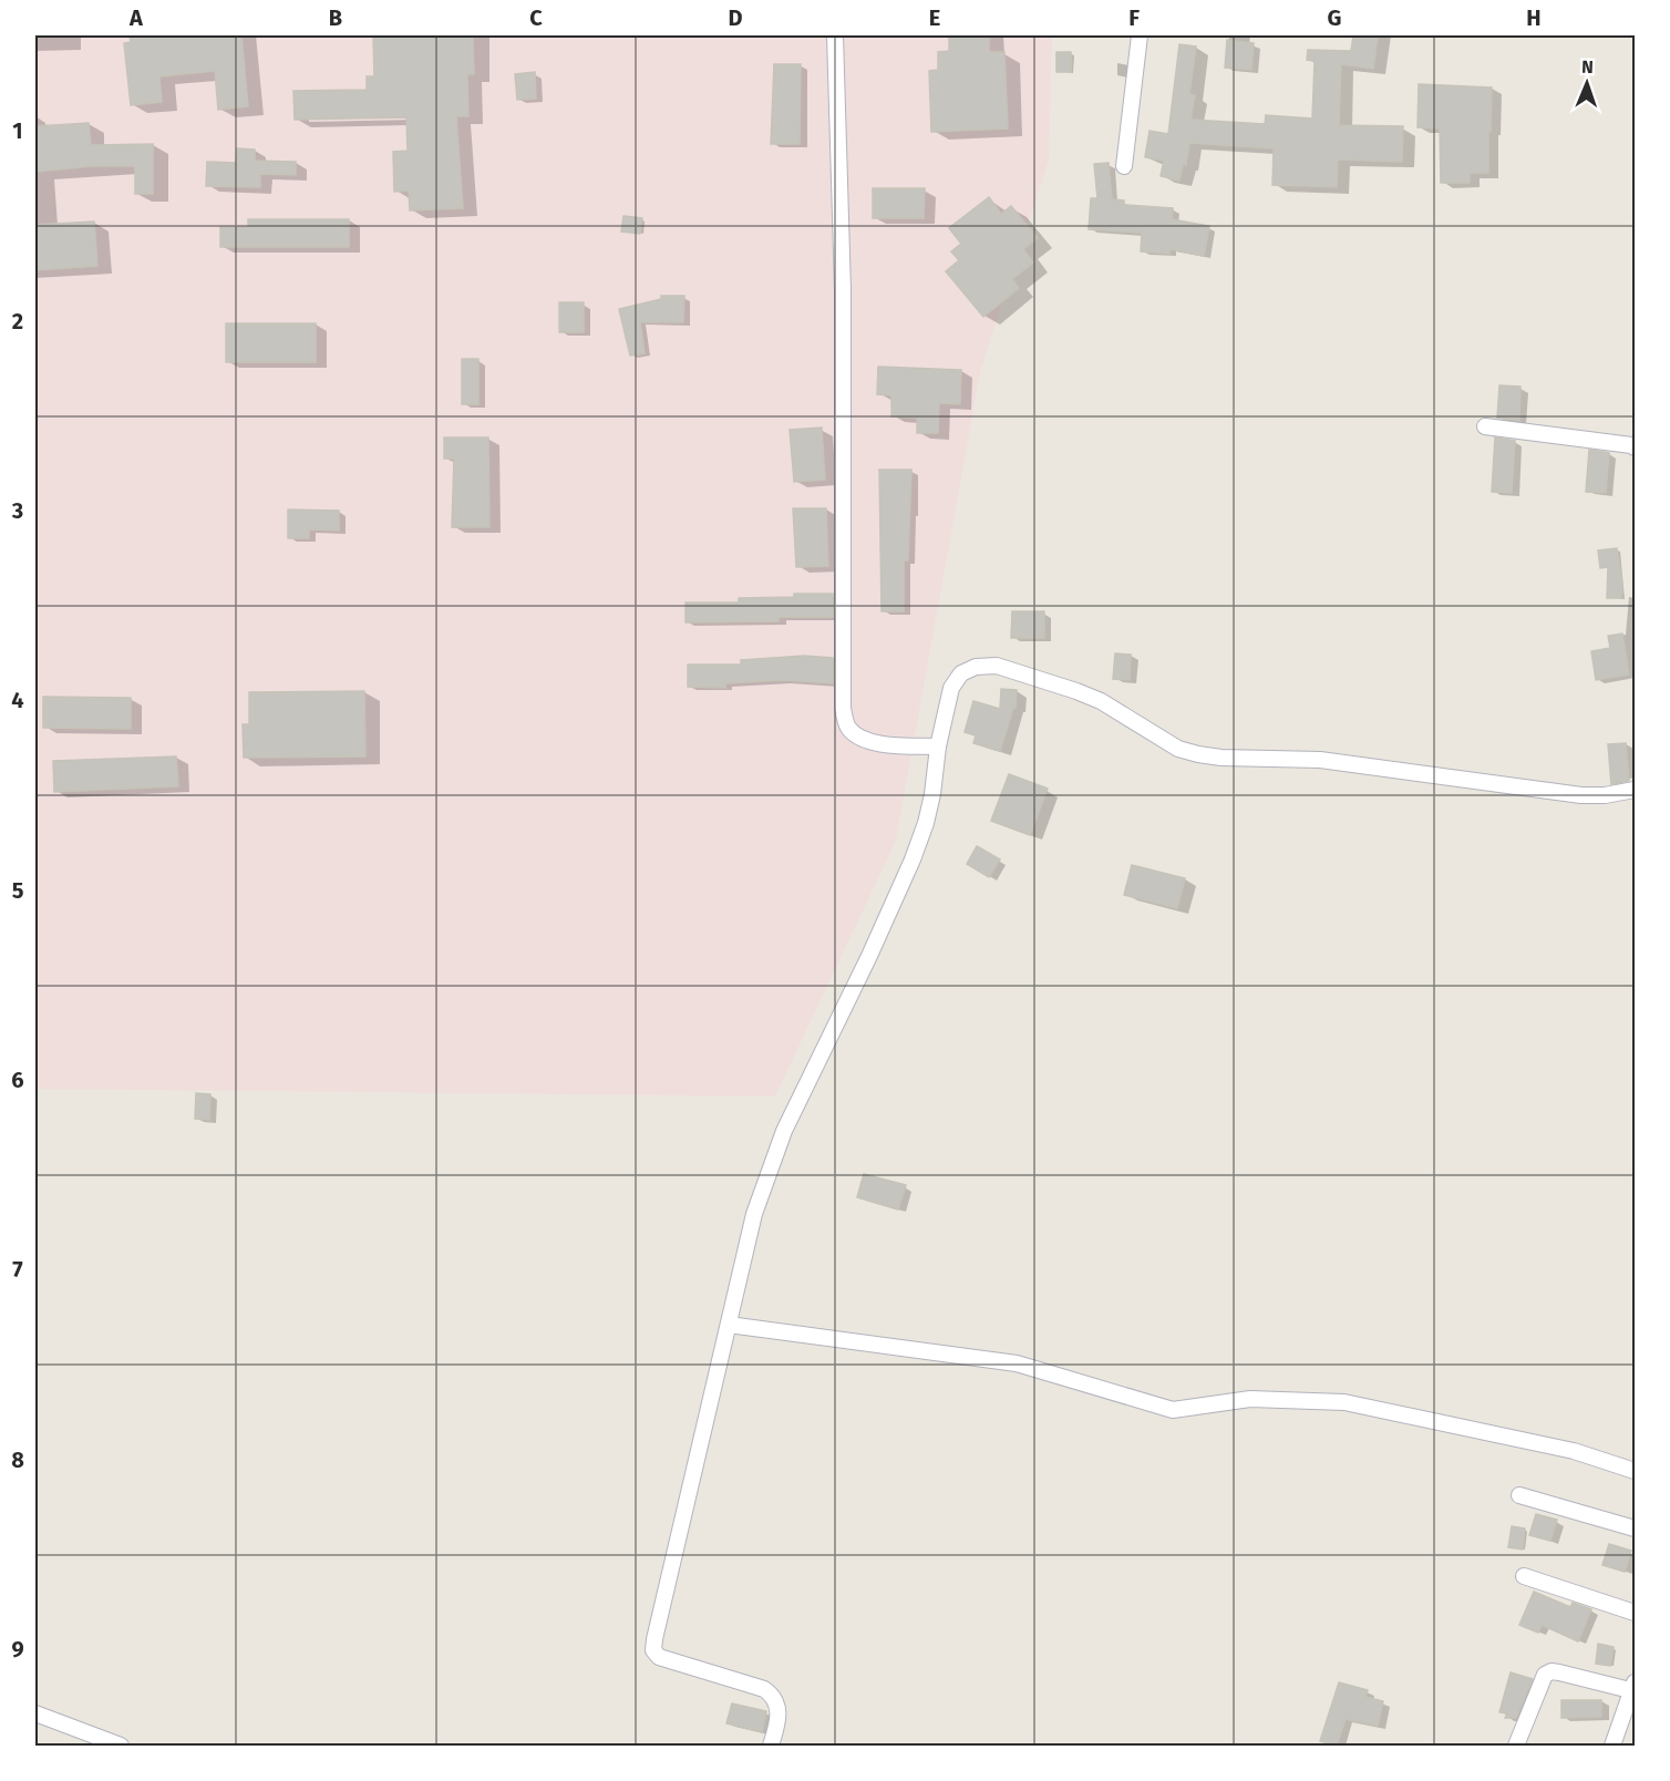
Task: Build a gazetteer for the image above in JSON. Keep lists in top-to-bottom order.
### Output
{
  "north": "top",
  "grid": {
    "columns": [
      "A",
      "B",
      "C",
      "D",
      "E",
      "F",
      "G",
      "H"
    ],
    "rows": [
      "1",
      "2",
      "3",
      "4",
      "5",
      "6",
      "7",
      "8",
      "9"
    ]
  }
}
